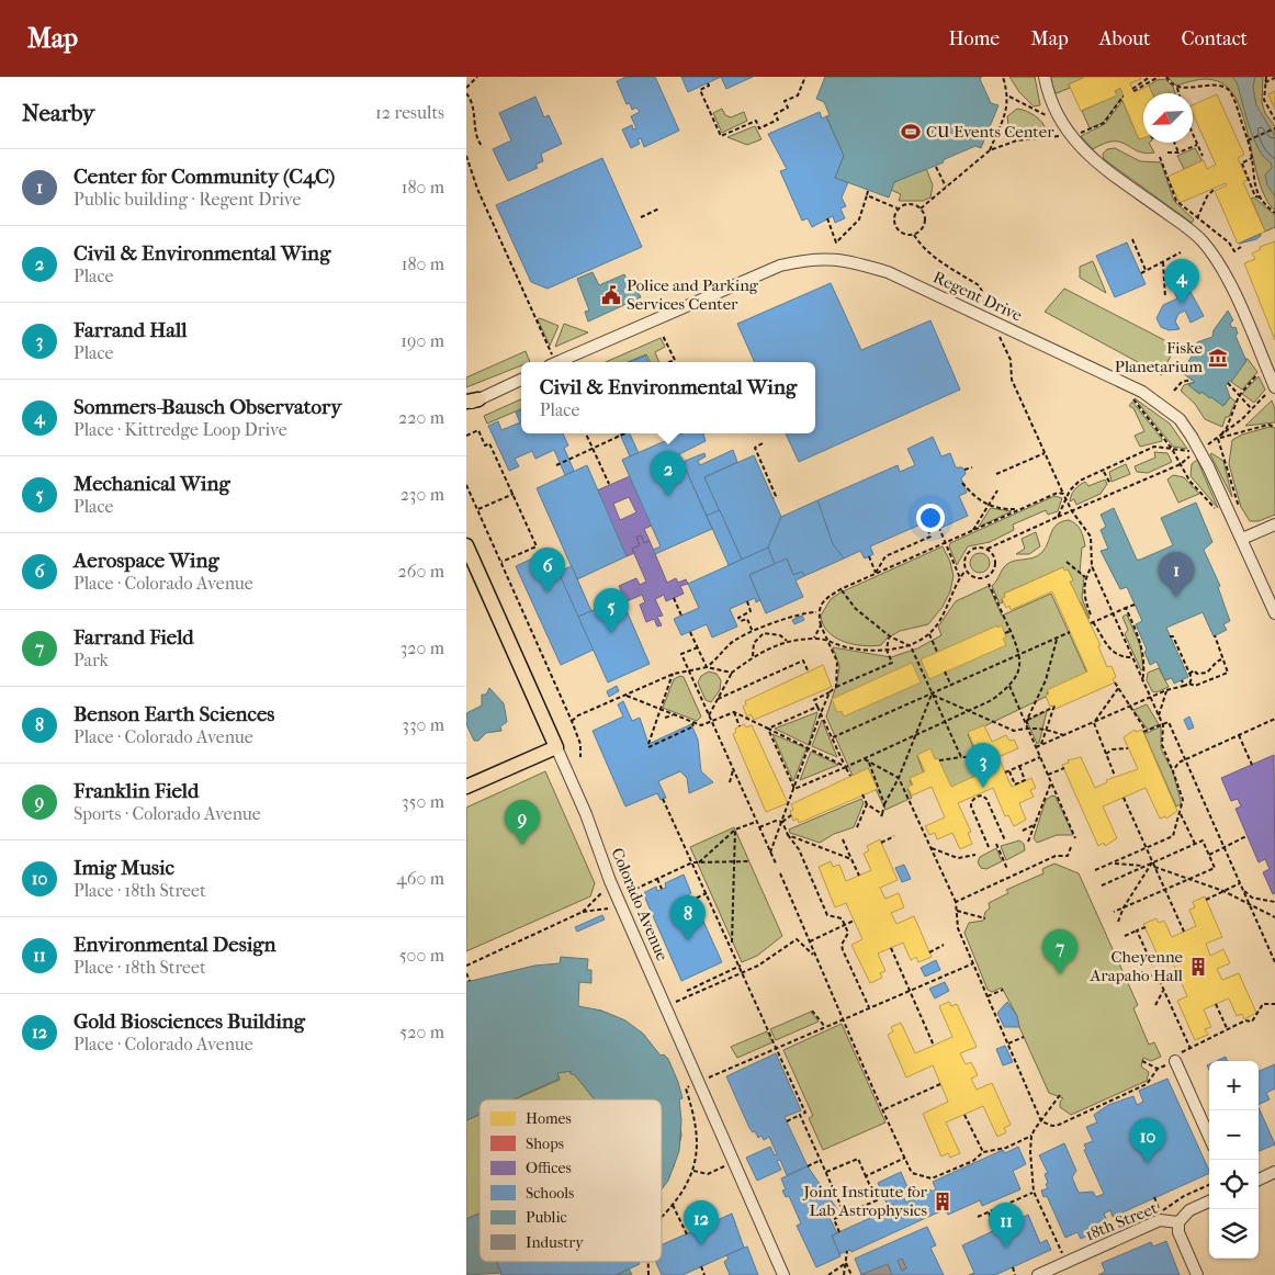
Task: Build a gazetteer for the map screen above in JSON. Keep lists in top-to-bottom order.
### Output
{
  "streets": {
    "main road": ["Colorado Avenue"],
    "street": ["Regent Drive", "18th Street"]
  },
  "places": {
    "sports": ["CU Events Center"],
    "public building": ["Police and Parking Services Center"],
    "museum": ["Fiske Planetarium"],
    "building": ["Cheyenne Arapaho Hall", "Joint Institute for Lab Astrophysics"]
  },
  "legend": [
    "Homes",
    "Shops",
    "Offices",
    "Schools",
    "Public",
    "Industry"
  ],
  "north": "bottom left",
  "page": {
    "header": "Map",
    "nav": [
      "Home",
      "Map",
      "About",
      "Contact"
    ],
    "heading": ["Nearby", "12 results"],
    "list": [
      {
        "mark": "1",
        "name": "Center for Community (C4C)",
        "note": "Public building · Regent Drive",
        "value": "180 m"
      },
      {
        "mark": "2",
        "name": "Civil & Environmental Wing",
        "note": "Place",
        "value": "180 m"
      },
      {
        "mark": "3",
        "name": "Farrand Hall",
        "note": "Place",
        "value": "190 m"
      },
      {
        "mark": "4",
        "name": "Sommers-Bausch Observatory",
        "note": "Place · Kittredge Loop Drive",
        "value": "220 m"
      },
      {
        "mark": "5",
        "name": "Mechanical Wing",
        "note": "Place",
        "value": "230 m"
      },
      {
        "mark": "6",
        "name": "Aerospace Wing",
        "note": "Place · Colorado Avenue",
        "value": "260 m"
      },
      {
        "mark": "7",
        "name": "Farrand Field",
        "note": "Park",
        "value": "320 m"
      },
      {
        "mark": "8",
        "name": "Benson Earth Sciences",
        "note": "Place · Colorado Avenue",
        "value": "330 m"
      },
      {
        "mark": "9",
        "name": "Franklin Field",
        "note": "Sports · Colorado Avenue",
        "value": "350 m"
      },
      {
        "mark": "10",
        "name": "Imig Music",
        "note": "Place · 18th Street",
        "value": "460 m"
      },
      {
        "mark": "11",
        "name": "Environmental Design",
        "note": "Place · 18th Street",
        "value": "500 m"
      },
      {
        "mark": "12",
        "name": "Gold Biosciences Building",
        "note": "Place · Colorado Avenue",
        "value": "520 m"
      }
    ],
    "pins": [
      "4",
      "2",
      "6",
      "1",
      "5",
      "3",
      "9",
      "8",
      "7",
      "10",
      "12",
      "11"
    ],
    "popup": ["Civil & Environmental Wing", "Place"],
    "map_buttons": ["+", "−"]
  }
}
